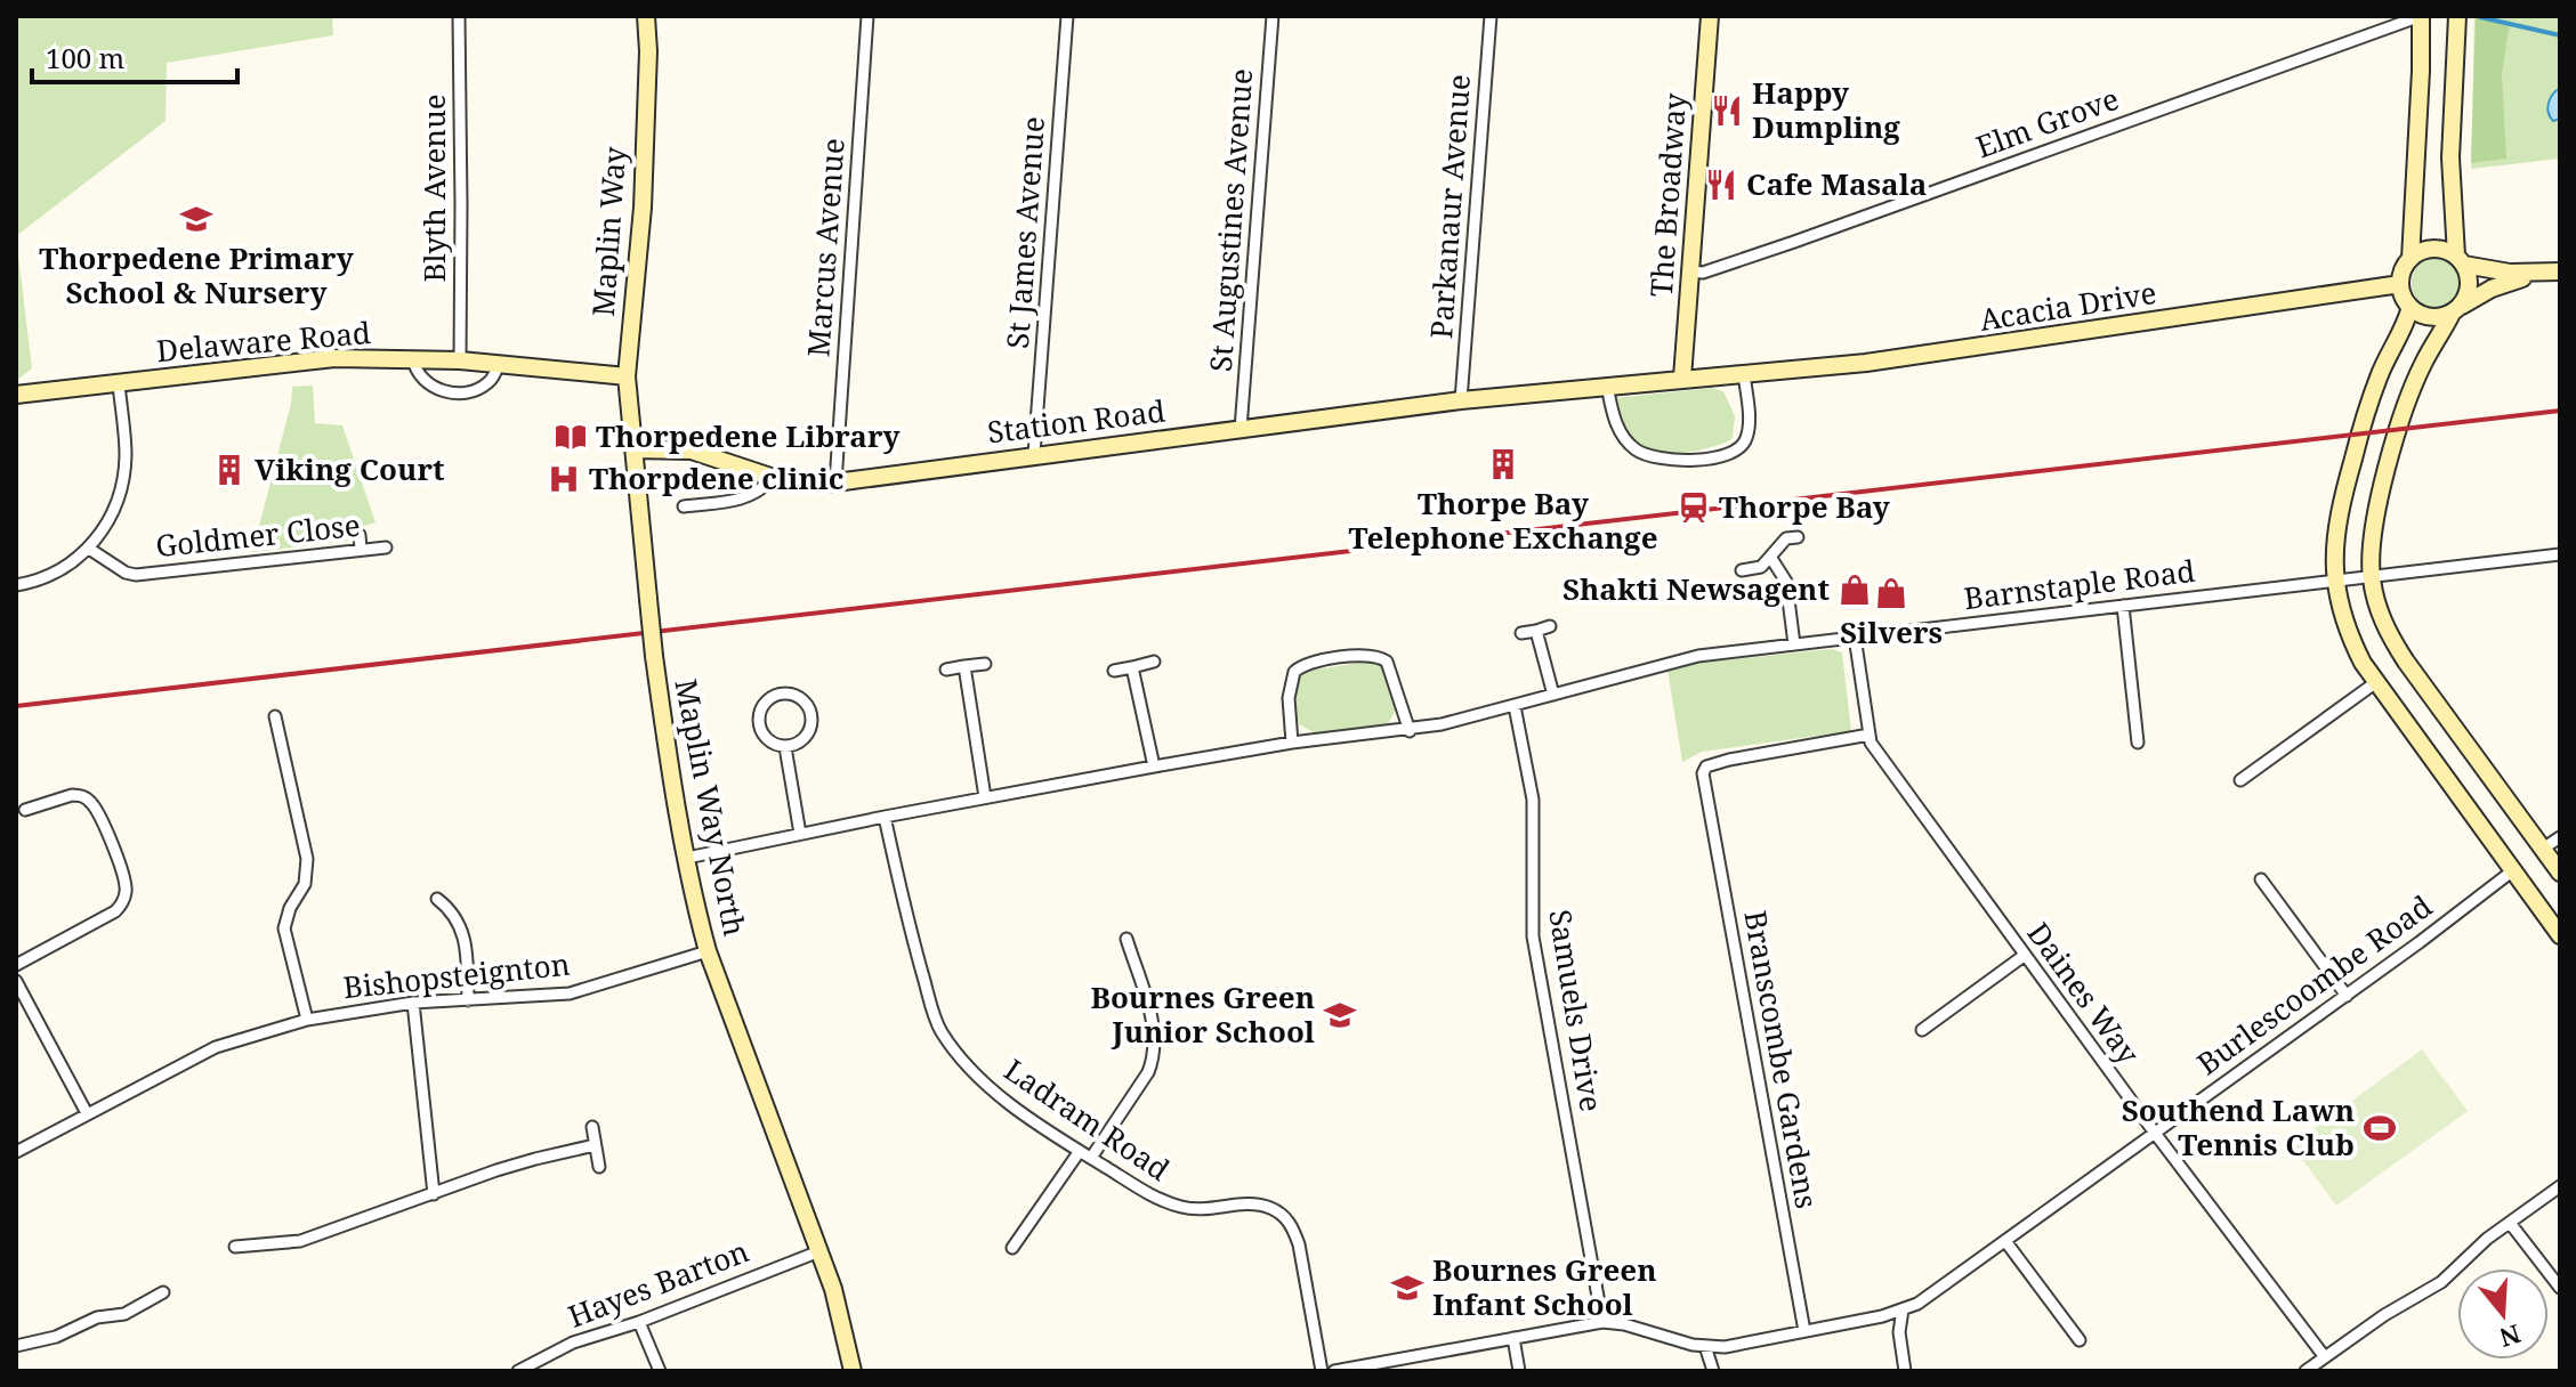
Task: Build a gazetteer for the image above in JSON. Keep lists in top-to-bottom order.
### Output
{
  "streets": {
    "street": [
      "Elm Grove",
      "Blyth Avenue",
      "The Broadway",
      "Parkanaur Avenue",
      "St Augustines Avenue",
      "Maplin Way",
      "St James Avenue",
      "Marcus Avenue",
      "Acacia Drive",
      "Delaware Road",
      "Station Road",
      "Goldmer Close",
      "Barnstaple Road",
      "Maplin Way North",
      "Bishopsteignton",
      "Burlescoombe Road",
      "Daines Way",
      "Samuels Drive",
      "Branscombe Gardens",
      "Ladram Road",
      "Hayes Barton"
    ]
  },
  "crossings": [
    ["Elm Grove", "The Broadway"],
    ["Blyth Avenue", "Delaware Road"],
    ["The Broadway", "Acacia Drive"],
    ["Parkanaur Avenue", "Acacia Drive"],
    ["St Augustines Avenue", "Station Road"],
    ["Maplin Way", "Delaware Road"],
    ["Maplin Way", "Station Road"],
    ["Maplin Way", "Maplin Way North"],
    ["St James Avenue", "Station Road"],
    ["Marcus Avenue", "Station Road"],
    ["Acacia Drive", "Station Road"],
    ["Station Road", "Maplin Way North"],
    ["Barnstaple Road", "Maplin Way North"],
    ["Barnstaple Road", "Daines Way"],
    ["Barnstaple Road", "Samuels Drive"],
    ["Barnstaple Road", "Ladram Road"],
    ["Maplin Way North", "Bishopsteignton"],
    ["Maplin Way North", "Hayes Barton"],
    ["Burlescoombe Road", "Daines Way"],
    ["Burlescoombe Road", "Samuels Drive"],
    ["Burlescoombe Road", "Branscombe Gardens"],
    ["Daines Way", "Branscombe Gardens"]
  ],
  "places": {
    "restaurant": ["Happy Dumpling", "Cafe Masala"],
    "school or university": ["Thorpedene Primary School & Nursery", "Bournes Green Junior School", "Bournes Green Infant School"],
    "library": ["Thorpedene Library"],
    "building": ["Thorpe Bay Telephone Exchange", "Viking Court"],
    "hospital": ["Thorpdene clinic"],
    "station": ["Thorpe Bay"],
    "shop": ["Shakti Newsagent", "Silvers"],
    "sports": ["Southend Lawn Tennis Club"]
  },
  "scale_bar": "100 m",
  "north": "bottom"
}
